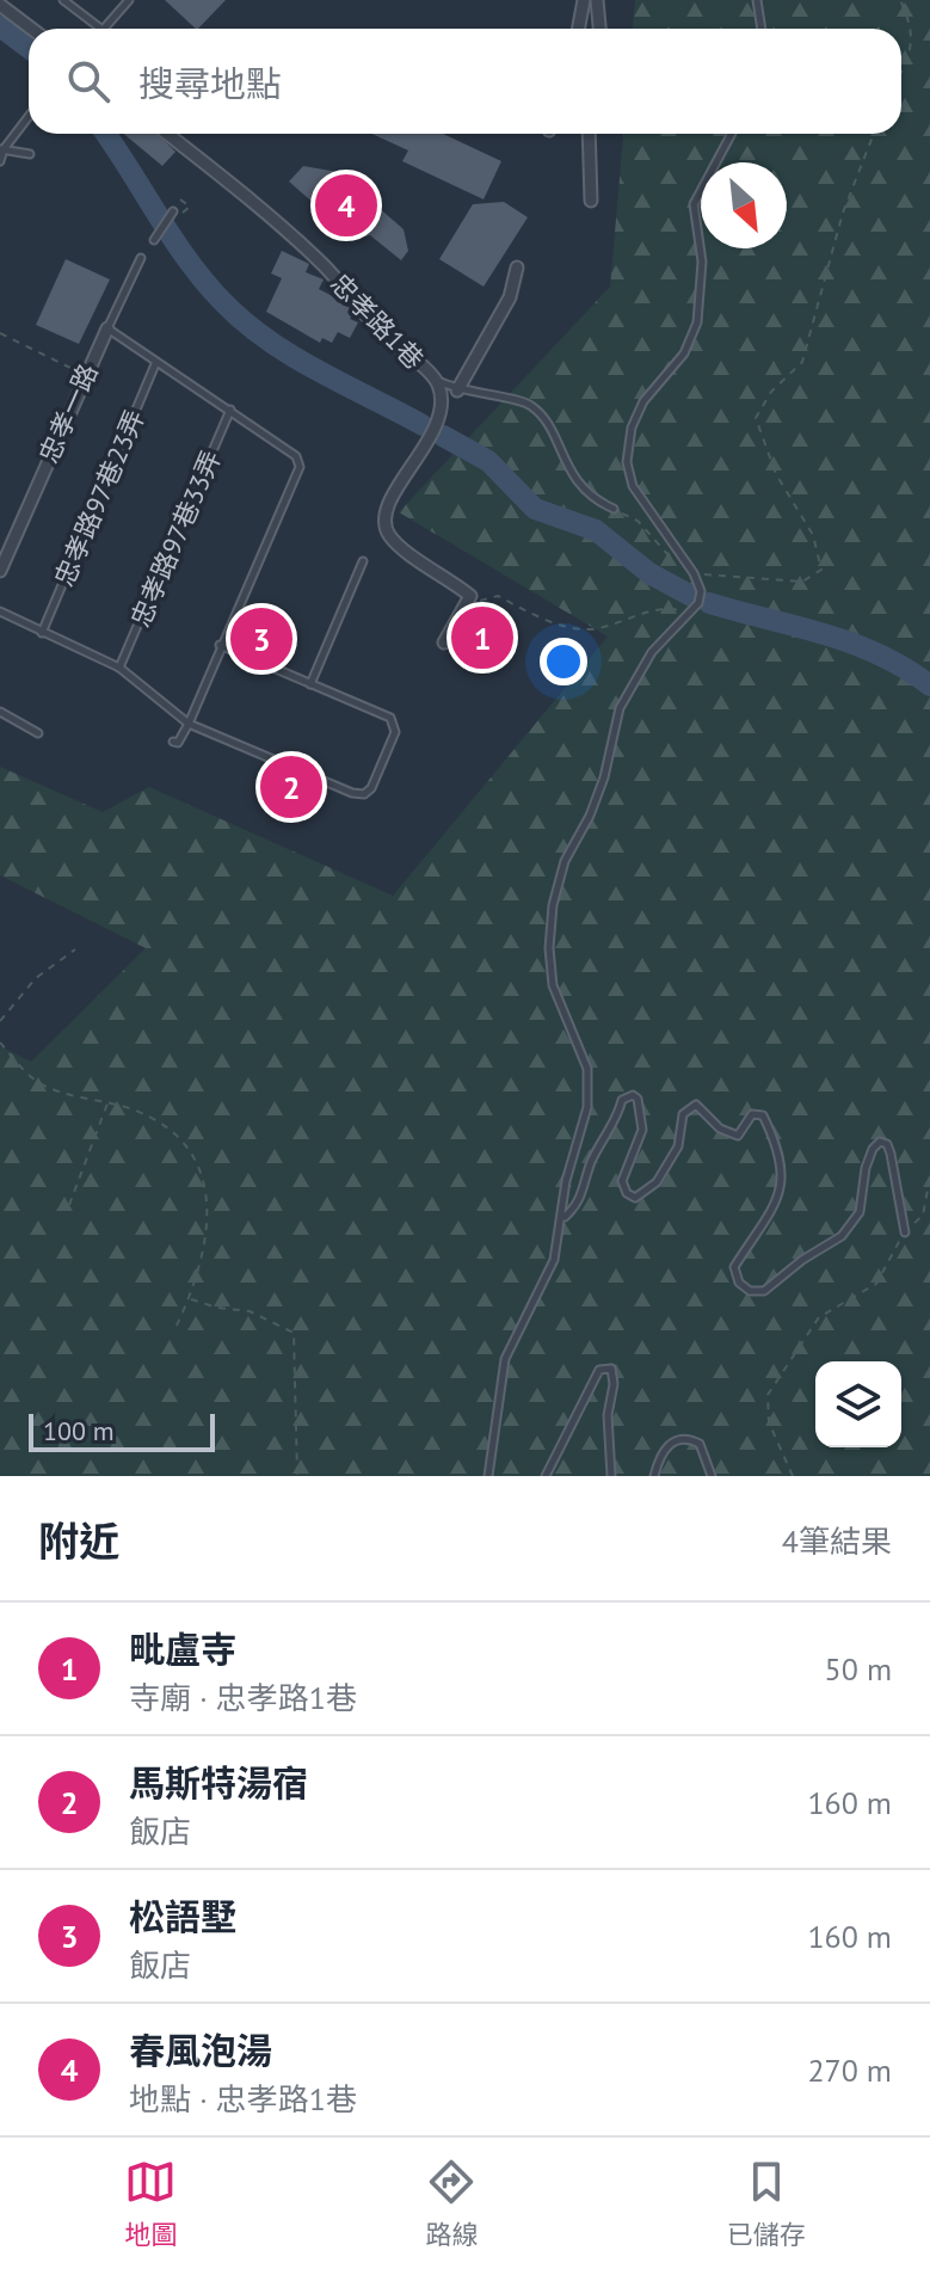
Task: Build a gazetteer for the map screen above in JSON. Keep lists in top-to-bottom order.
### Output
{
  "streets": {
    "street": ["忠孝路1巷", "忠孝一路"],
    "lane": ["忠孝路97巷23弄", "忠孝路97巷33弄"]
  },
  "scale_bar": "100 m",
  "north": "bottom right",
  "page": {
    "search": "搜尋地點",
    "pins": [
      "4",
      "1",
      "3",
      "2"
    ],
    "scale": "100 m",
    "heading": ["附近", "4筆結果"],
    "list": [
      {
        "mark": "1",
        "name": "毗盧寺",
        "note": "寺廟 · 忠孝路1巷",
        "value": "50 m"
      },
      {
        "mark": "2",
        "name": "馬斯特湯宿",
        "note": "飯店",
        "value": "160 m"
      },
      {
        "mark": "3",
        "name": "松語墅",
        "note": "飯店",
        "value": "160 m"
      },
      {
        "mark": "4",
        "name": "春風泡湯",
        "note": "地點 · 忠孝路1巷",
        "value": "270 m"
      }
    ],
    "nav": ["地圖", "路線", "已儲存"]
  }
}
